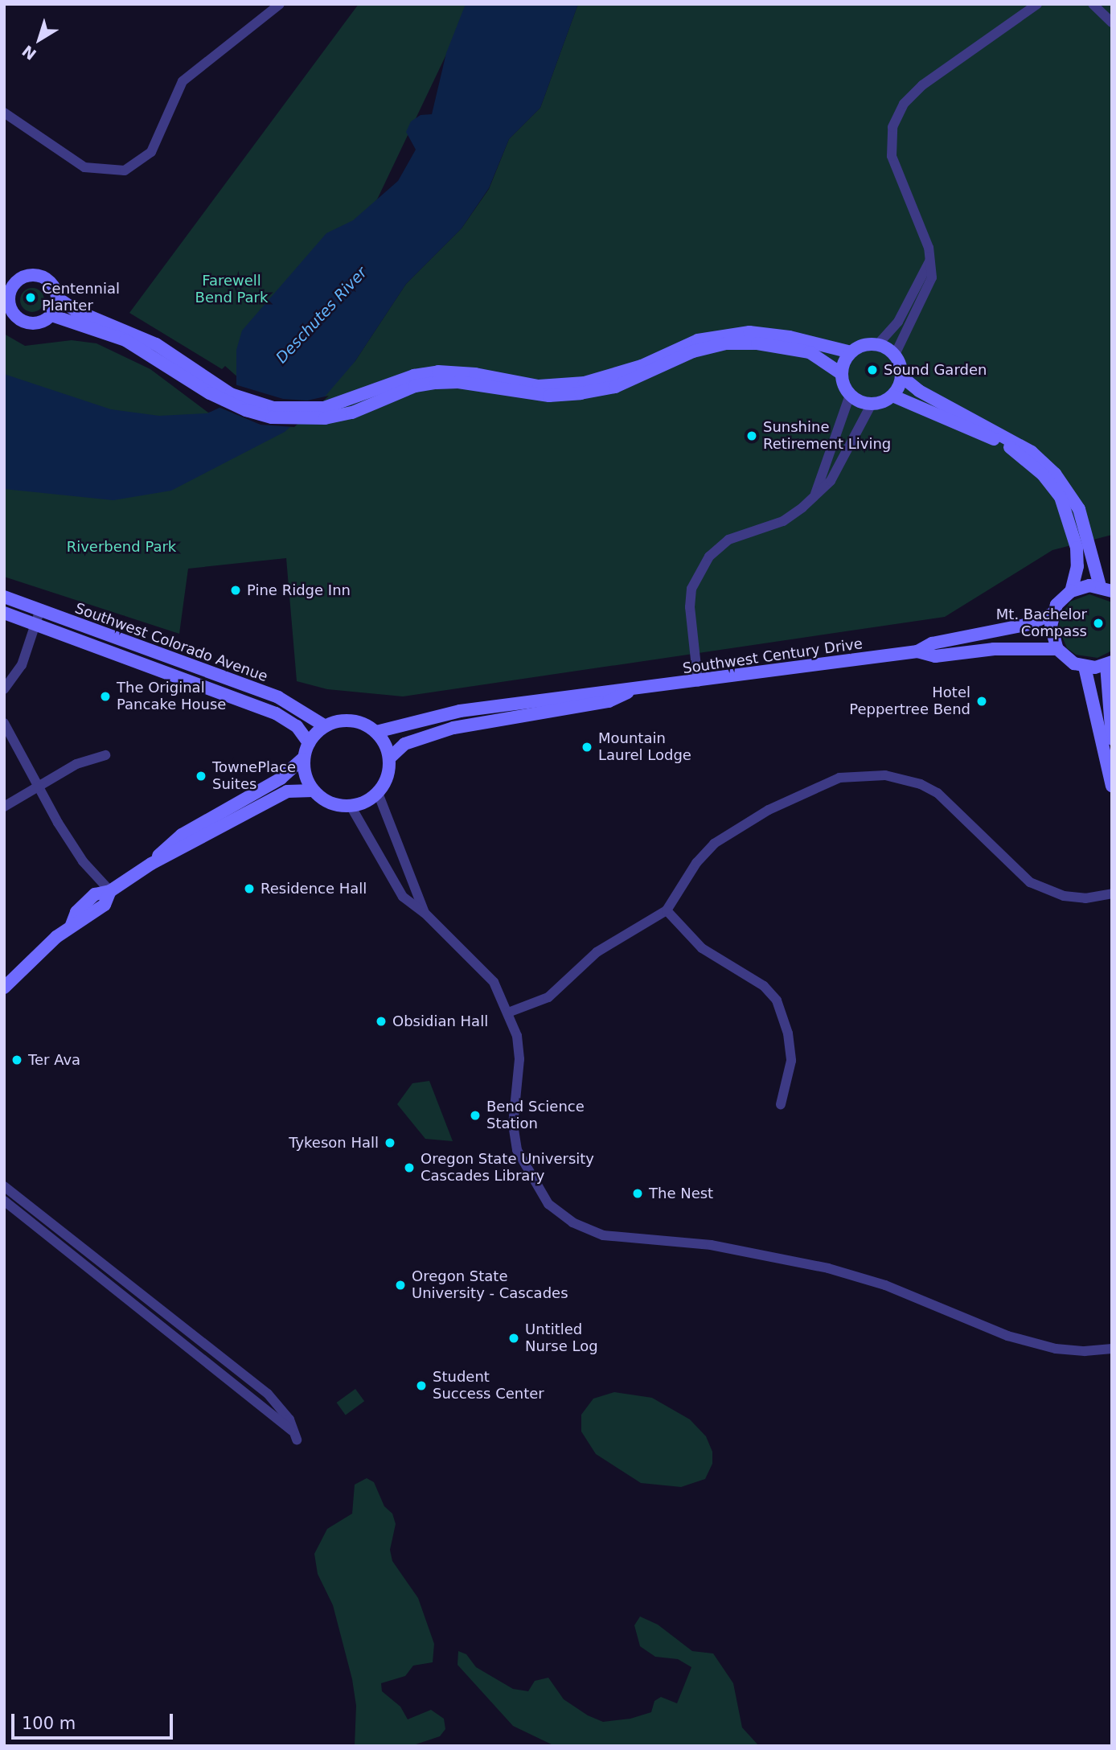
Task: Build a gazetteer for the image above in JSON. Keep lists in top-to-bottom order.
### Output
{
  "streets": {
    "main road": ["Southwest Colorado Avenue", "Southwest Century Drive"]
  },
  "crossings": [
    ["Southwest Colorado Avenue", "Southwest Century Drive"]
  ],
  "water": ["Deschutes River"],
  "parks": ["Farewell Bend Park", "Riverbend Park"],
  "places": [
    "Centennial Planter",
    "Sound Garden",
    "Sunshine Retirement Living",
    "Pine Ridge Inn",
    "Mt. Bachelor Compass",
    "The Original Pancake House",
    "Hotel Peppertree Bend",
    "Mountain Laurel Lodge",
    "TownePlace Suites",
    "Residence Hall",
    "Obsidian Hall",
    "Ter Ava",
    "Bend Science Station",
    "Tykeson Hall",
    "Oregon State University Cascades Library",
    "The Nest",
    "Oregon State University - Cascades",
    "Untitled Nurse Log",
    "Student Success Center"
  ],
  "scale_bar": "100 m",
  "north": "bottom left"
}
